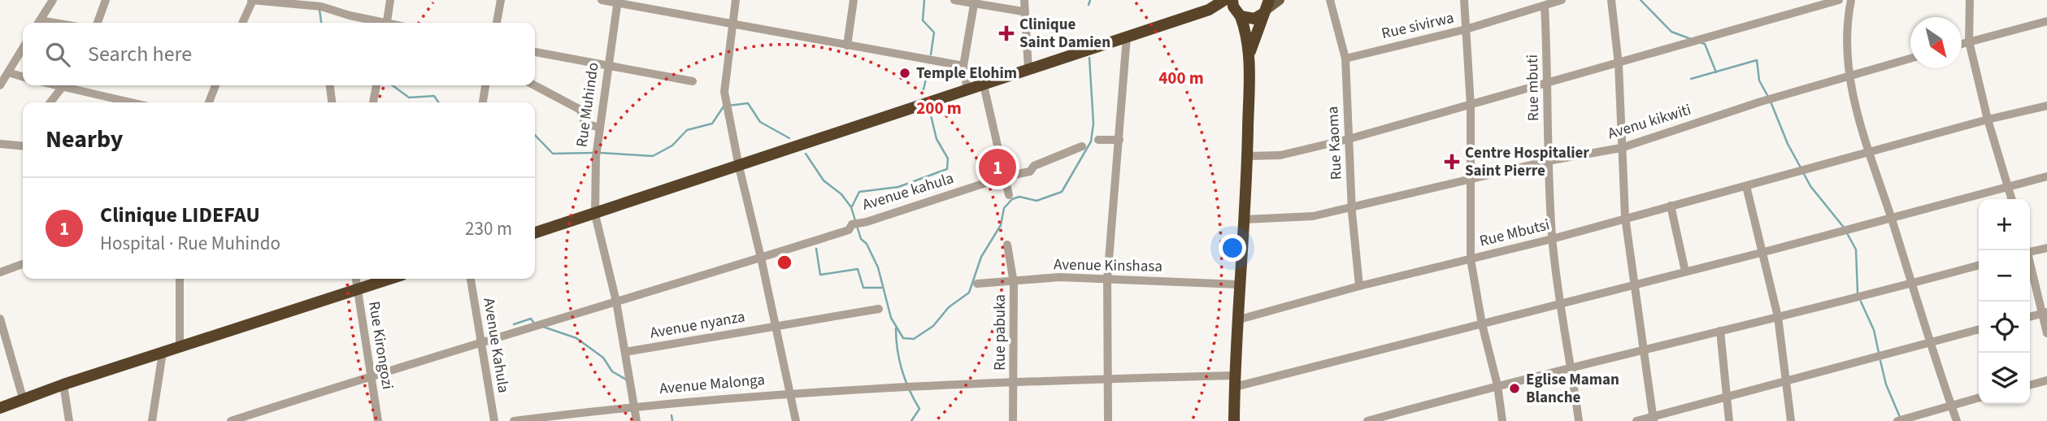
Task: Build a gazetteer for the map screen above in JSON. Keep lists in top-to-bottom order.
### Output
{
  "streets": {
    "street": [
      "Rue sivirwa",
      "Rue mbuti",
      "Rue Muhindo",
      "Avenu kikwiti",
      "Rue Kaoma",
      "Avenue kahula",
      "Rue Mbutsi",
      "Avenue Kinshasa",
      "Avenue nyanza",
      "Rue pabuka",
      "Rue Kirongozi",
      "Avenue Kahula",
      "Avenue Malonga"
    ]
  },
  "crossings": [
    ["Rue sivirwa", "Rue mbuti"],
    ["Rue sivirwa", "Rue Kaoma"],
    ["Rue mbuti", "Avenu kikwiti"],
    ["Rue mbuti", "Rue Mbutsi"],
    ["Rue mbuti", "Avenue Malonga"],
    ["Rue Muhindo", "Avenue kahula"],
    ["Rue Muhindo", "Avenue nyanza"],
    ["Rue Muhindo", "Avenue Malonga"],
    ["Avenu kikwiti", "Rue Kaoma"],
    ["Rue Kaoma", "Rue Mbutsi"],
    ["Avenue kahula", "Rue Kirongozi"],
    ["Avenue kahula", "Avenue Kahula"],
    ["Avenue Kinshasa", "Rue pabuka"],
    ["Rue pabuka", "Avenue Malonga"]
  ],
  "places": {
    "health": ["Clinique Saint Damien", "Centre Hospitalier Saint Pierre"],
    "other": ["Temple Elohim", "Eglise Maman Blanche"]
  },
  "north": "bottom right",
  "page": {
    "search": "Search here",
    "heading": "Nearby",
    "pins": "1",
    "list": [
      {
        "mark": "1",
        "name": "Clinique LIDEFAU",
        "note": "Hospital · Rue Muhindo",
        "value": "230 m"
      }
    ],
    "map_buttons": ["+", "−"]
  },
  "rings": ["400 m", "200 m"]
}
